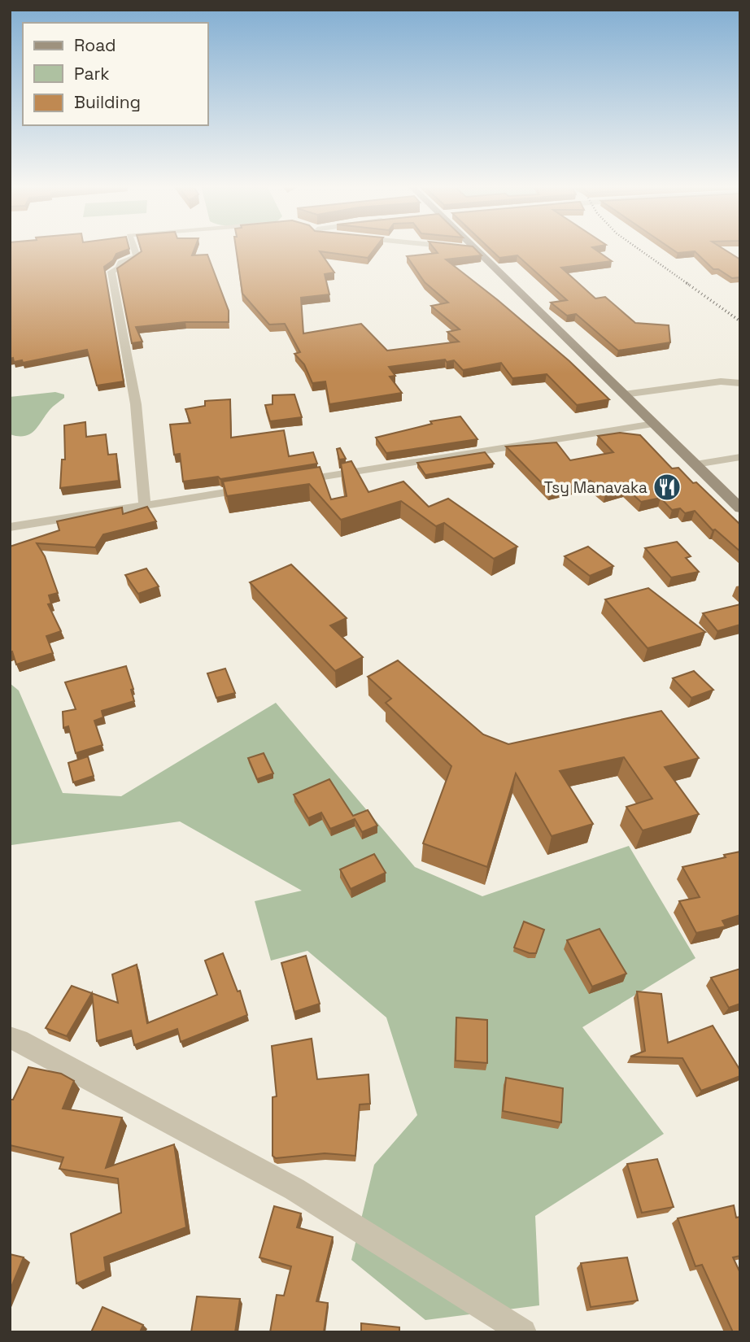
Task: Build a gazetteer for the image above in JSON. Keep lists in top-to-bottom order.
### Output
{
  "places": {
    "restaurant": ["Tsy Manavaka"]
  },
  "legend": ["Road", "Park", "Building"]
}
